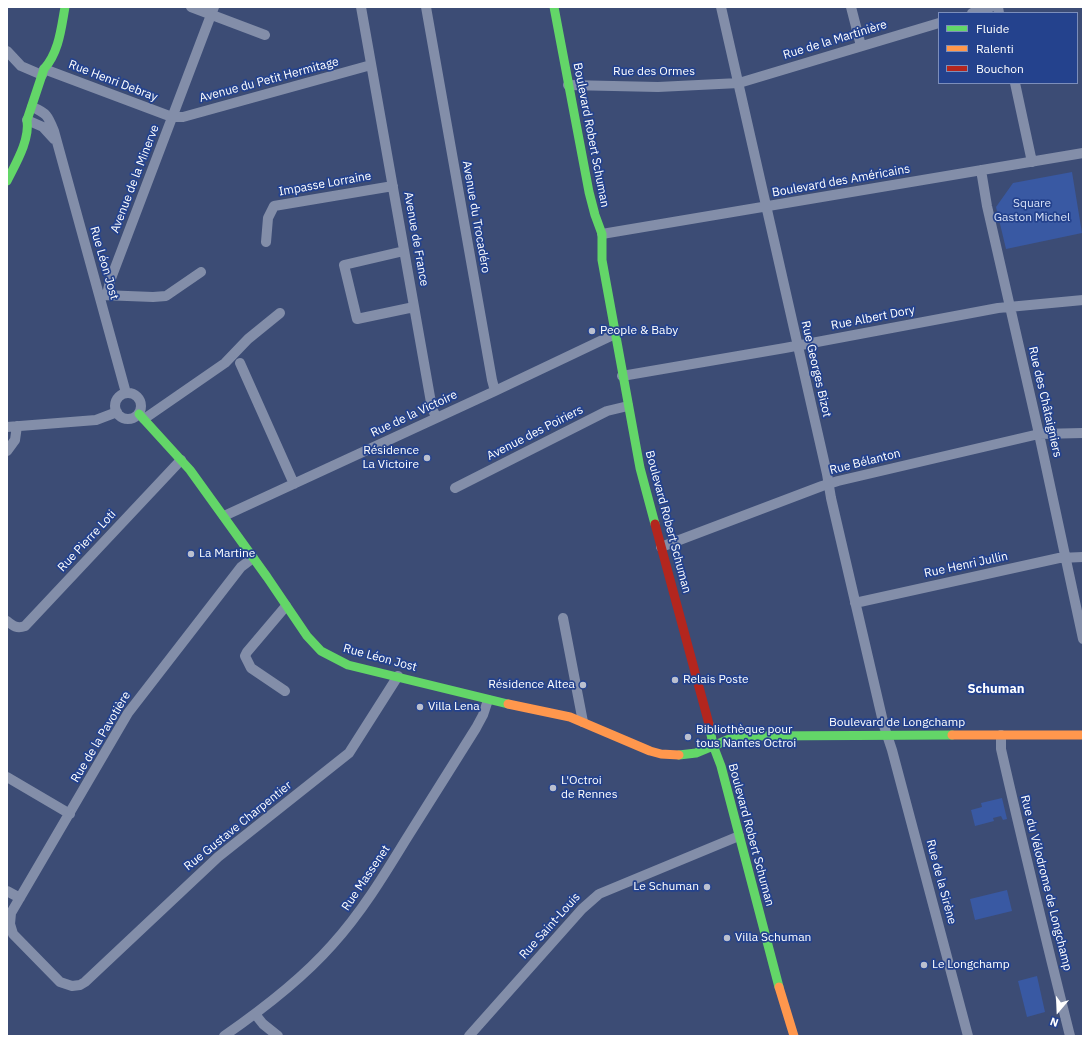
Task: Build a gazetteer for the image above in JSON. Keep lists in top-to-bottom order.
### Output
{
  "streets": {
    "main road": ["Boulevard Robert Schuman", "Rue Léon Jost", "Boulevard de Longchamp"],
    "street": [
      "Rue de la Martinière",
      "Rue des Ormes",
      "Avenue du Petit Hermitage",
      "Rue Henri Debray",
      "Avenue de la Minerve",
      "Boulevard des Américains",
      "Impasse Lorraine",
      "Avenue du Trocadéro",
      "Avenue de France",
      "Rue Albert Dory",
      "Rue Georges Bizot",
      "Rue des Châtaigniers",
      "Rue de la Victoire",
      "Avenue des Poiriers",
      "Rue Bélanton",
      "Rue Pierre Loti",
      "Rue Henri Jullin",
      "Rue de la Pavotière",
      "Rue Gustave Charpentier",
      "Rue Massenet",
      "Rue de la Sirène",
      "Rue du Vélodrome de Longchamp",
      "Rue Saint-Louis"
    ]
  },
  "crossings": [
    ["Rue de la Martinière", "Rue des Ormes"],
    ["Rue de la Martinière", "Rue Georges Bizot"],
    ["Rue des Ormes", "Boulevard Robert Schuman"],
    ["Rue des Ormes", "Rue Georges Bizot"],
    ["Avenue du Petit Hermitage", "Rue Henri Debray"],
    ["Avenue du Petit Hermitage", "Avenue de la Minerve"],
    ["Avenue du Petit Hermitage", "Avenue de France"],
    ["Rue Henri Debray", "Avenue de la Minerve"],
    ["Boulevard Robert Schuman", "Boulevard des Américains"],
    ["Boulevard Robert Schuman", "Rue Léon Jost"],
    ["Boulevard Robert Schuman", "Rue Albert Dory"],
    ["Boulevard Robert Schuman", "Rue de la Victoire"],
    ["Boulevard Robert Schuman", "Avenue des Poiriers"],
    ["Boulevard Robert Schuman", "Rue Bélanton"],
    ["Boulevard Robert Schuman", "Boulevard de Longchamp"],
    ["Boulevard Robert Schuman", "Rue Saint-Louis"],
    ["Avenue de la Minerve", "Rue Léon Jost"],
    ["Boulevard des Américains", "Rue Georges Bizot"],
    ["Boulevard des Américains", "Rue des Châtaigniers"],
    ["Impasse Lorraine", "Avenue de France"],
    ["Avenue du Trocadéro", "Rue de la Victoire"],
    ["Avenue de France", "Rue de la Victoire"],
    ["Rue Léon Jost", "Rue de la Victoire"],
    ["Rue Léon Jost", "Rue Pierre Loti"],
    ["Rue Léon Jost", "Boulevard de Longchamp"],
    ["Rue Léon Jost", "Rue de la Pavotière"],
    ["Rue Léon Jost", "Rue Gustave Charpentier"],
    ["Rue Léon Jost", "Rue Massenet"],
    ["Rue Albert Dory", "Rue Georges Bizot"],
    ["Rue Albert Dory", "Rue des Châtaigniers"],
    ["Rue Georges Bizot", "Rue Bélanton"],
    ["Rue Georges Bizot", "Rue Henri Jullin"],
    ["Rue Georges Bizot", "Boulevard de Longchamp"],
    ["Rue Georges Bizot", "Rue de la Sirène"],
    ["Rue des Châtaigniers", "Rue Bélanton"],
    ["Rue des Châtaigniers", "Rue Henri Jullin"],
    ["Boulevard de Longchamp", "Rue de la Sirène"],
    ["Boulevard de Longchamp", "Rue du Vélodrome de Longchamp"],
    ["Rue de la Pavotière", "Rue Gustave Charpentier"]
  ],
  "districts": ["Schuman"],
  "parks": ["Square Gaston Michel"],
  "places": [
    "People & Baby",
    "Résidence La Victoire",
    "La Martine",
    "Relais Poste",
    "Résidence Altea",
    "Villa Lena",
    "Bibliothèque pour tous Nantes Octroi",
    "L'Octroi de Rennes",
    "Le Schuman",
    "Villa Schuman",
    "Le Longchamp"
  ],
  "legend": ["Fluide", "Ralenti", "Bouchon"],
  "north": "bottom"
}
